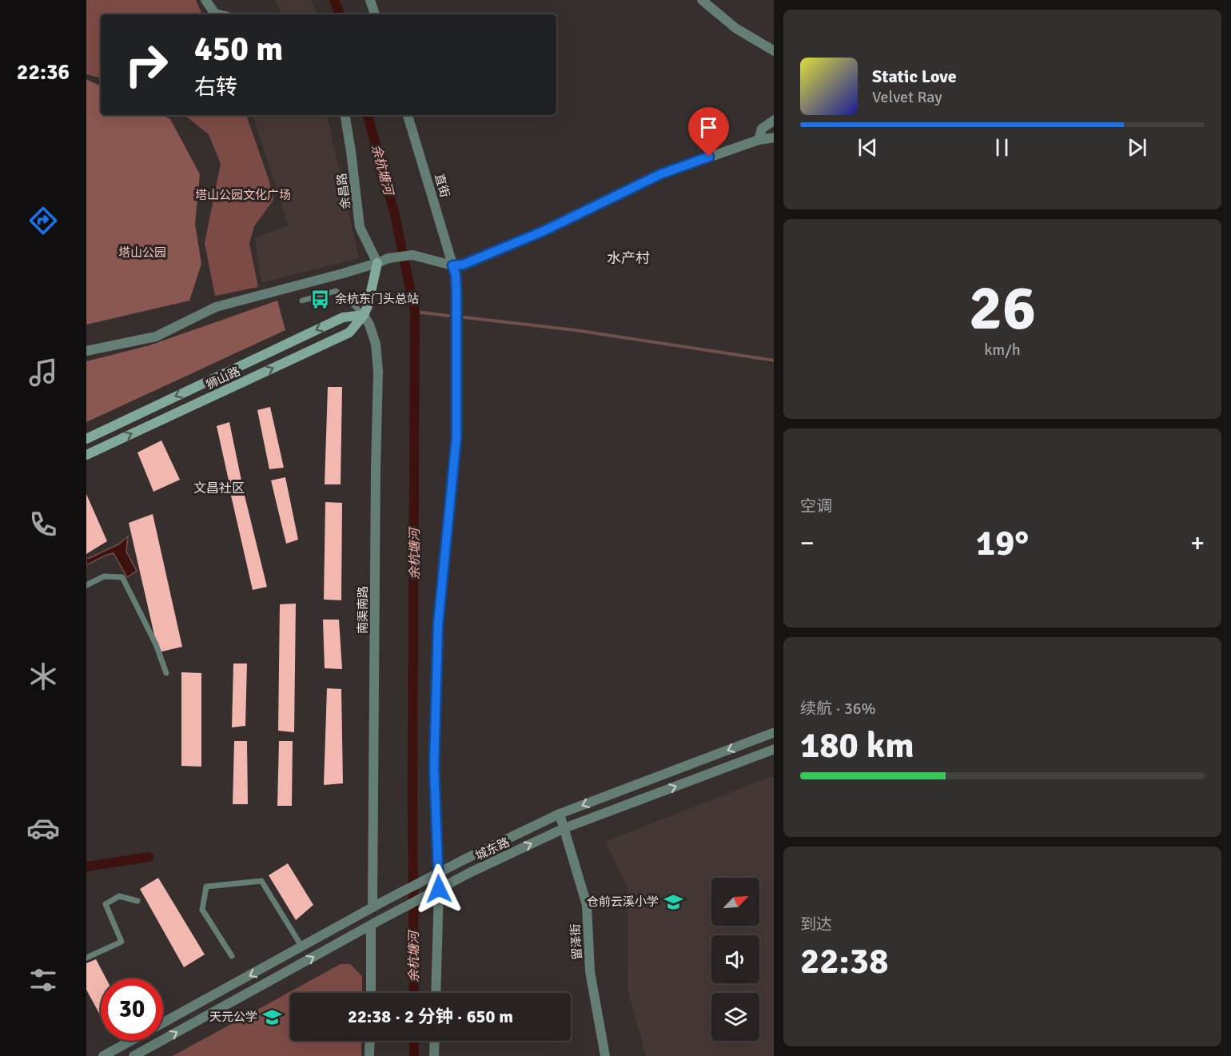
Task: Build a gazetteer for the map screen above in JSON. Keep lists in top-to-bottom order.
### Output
{
  "streets": {
    "main road": ["狮山路"],
    "street": [
      "直街",
      "余昌路",
      "南渠南路",
      "城东路",
      "留泽街"
    ]
  },
  "crossings": [
    ["余昌路", "狮山路"],
    ["狮山路", "南渠南路"],
    ["南渠南路", "城东路"],
    ["城东路", "留泽街"]
  ],
  "districts": ["水产村", "文昌社区"],
  "water": ["余杭塘河"],
  "parks": ["塔山公园文化广场", "塔山公园"],
  "places": {
    "bus stop": ["余杭东门头总站"],
    "school or university": ["仓前云溪小学", "天元公学"]
  },
  "north": "top right",
  "page": {
    "tabs": "22:36",
    "turn": ["450 m", "右转"],
    "song": ["Static Love", "Velvet Ray"],
    "tile": [
      ["26", "km/h"],
      "空调",
      ["续航 · 36%", "180 km"],
      ["到达", "22:38"]
    ],
    "heat": ["−", "19°", "+"],
    "limit": "30",
    "trip": "22:38 · 2 分钟 · 650 m"
  }
}
